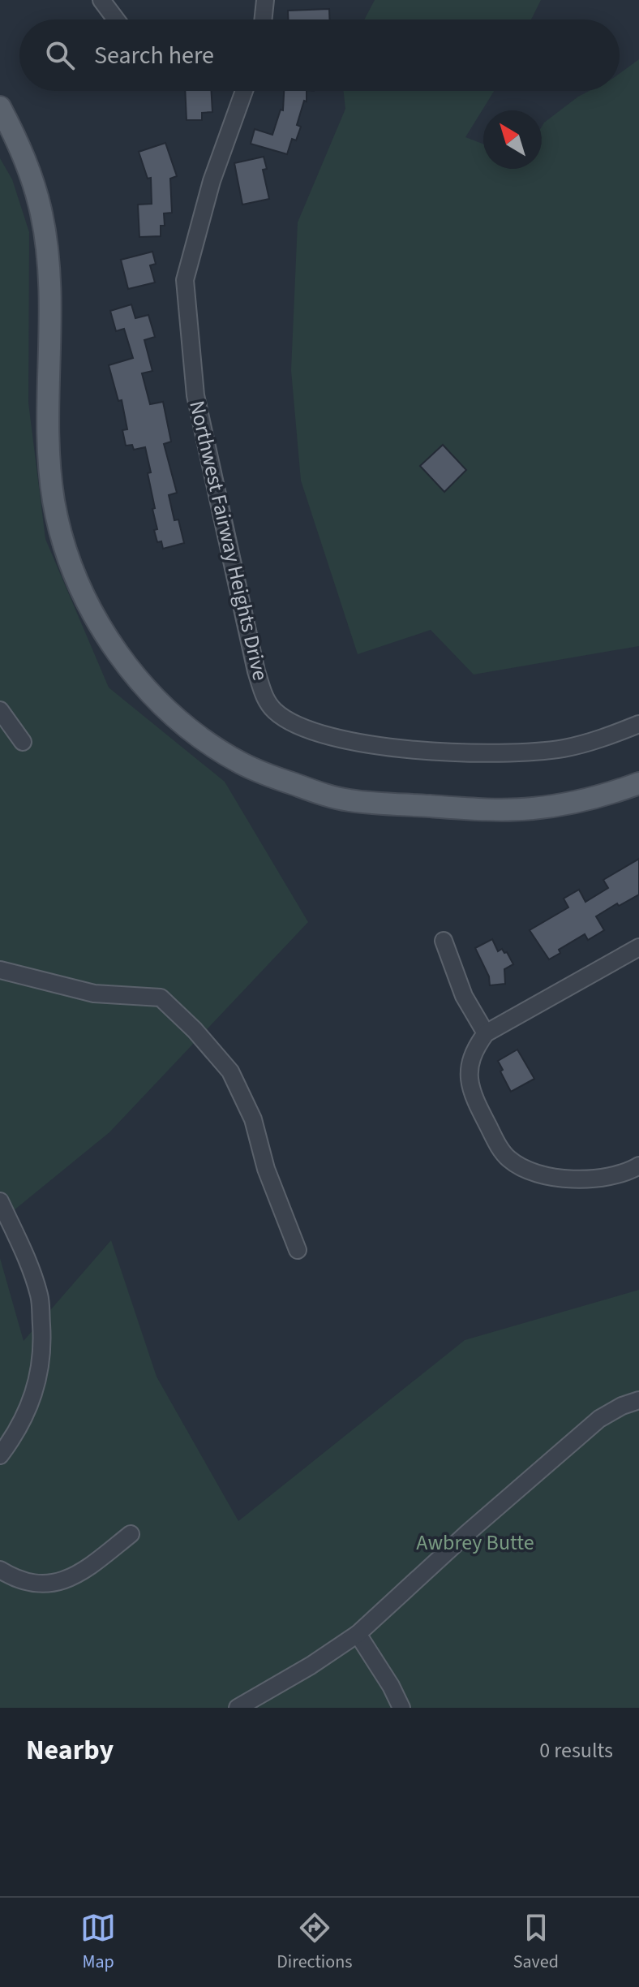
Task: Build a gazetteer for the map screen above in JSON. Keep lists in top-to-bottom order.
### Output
{
  "streets": {
    "street": ["Northwest Fairway Heights Drive"]
  },
  "parks": ["Awbrey Butte"],
  "north": "top left",
  "page": {
    "search": "Search here",
    "heading": ["Nearby", "0 results"],
    "nav": ["Map", "Directions", "Saved"]
  }
}
